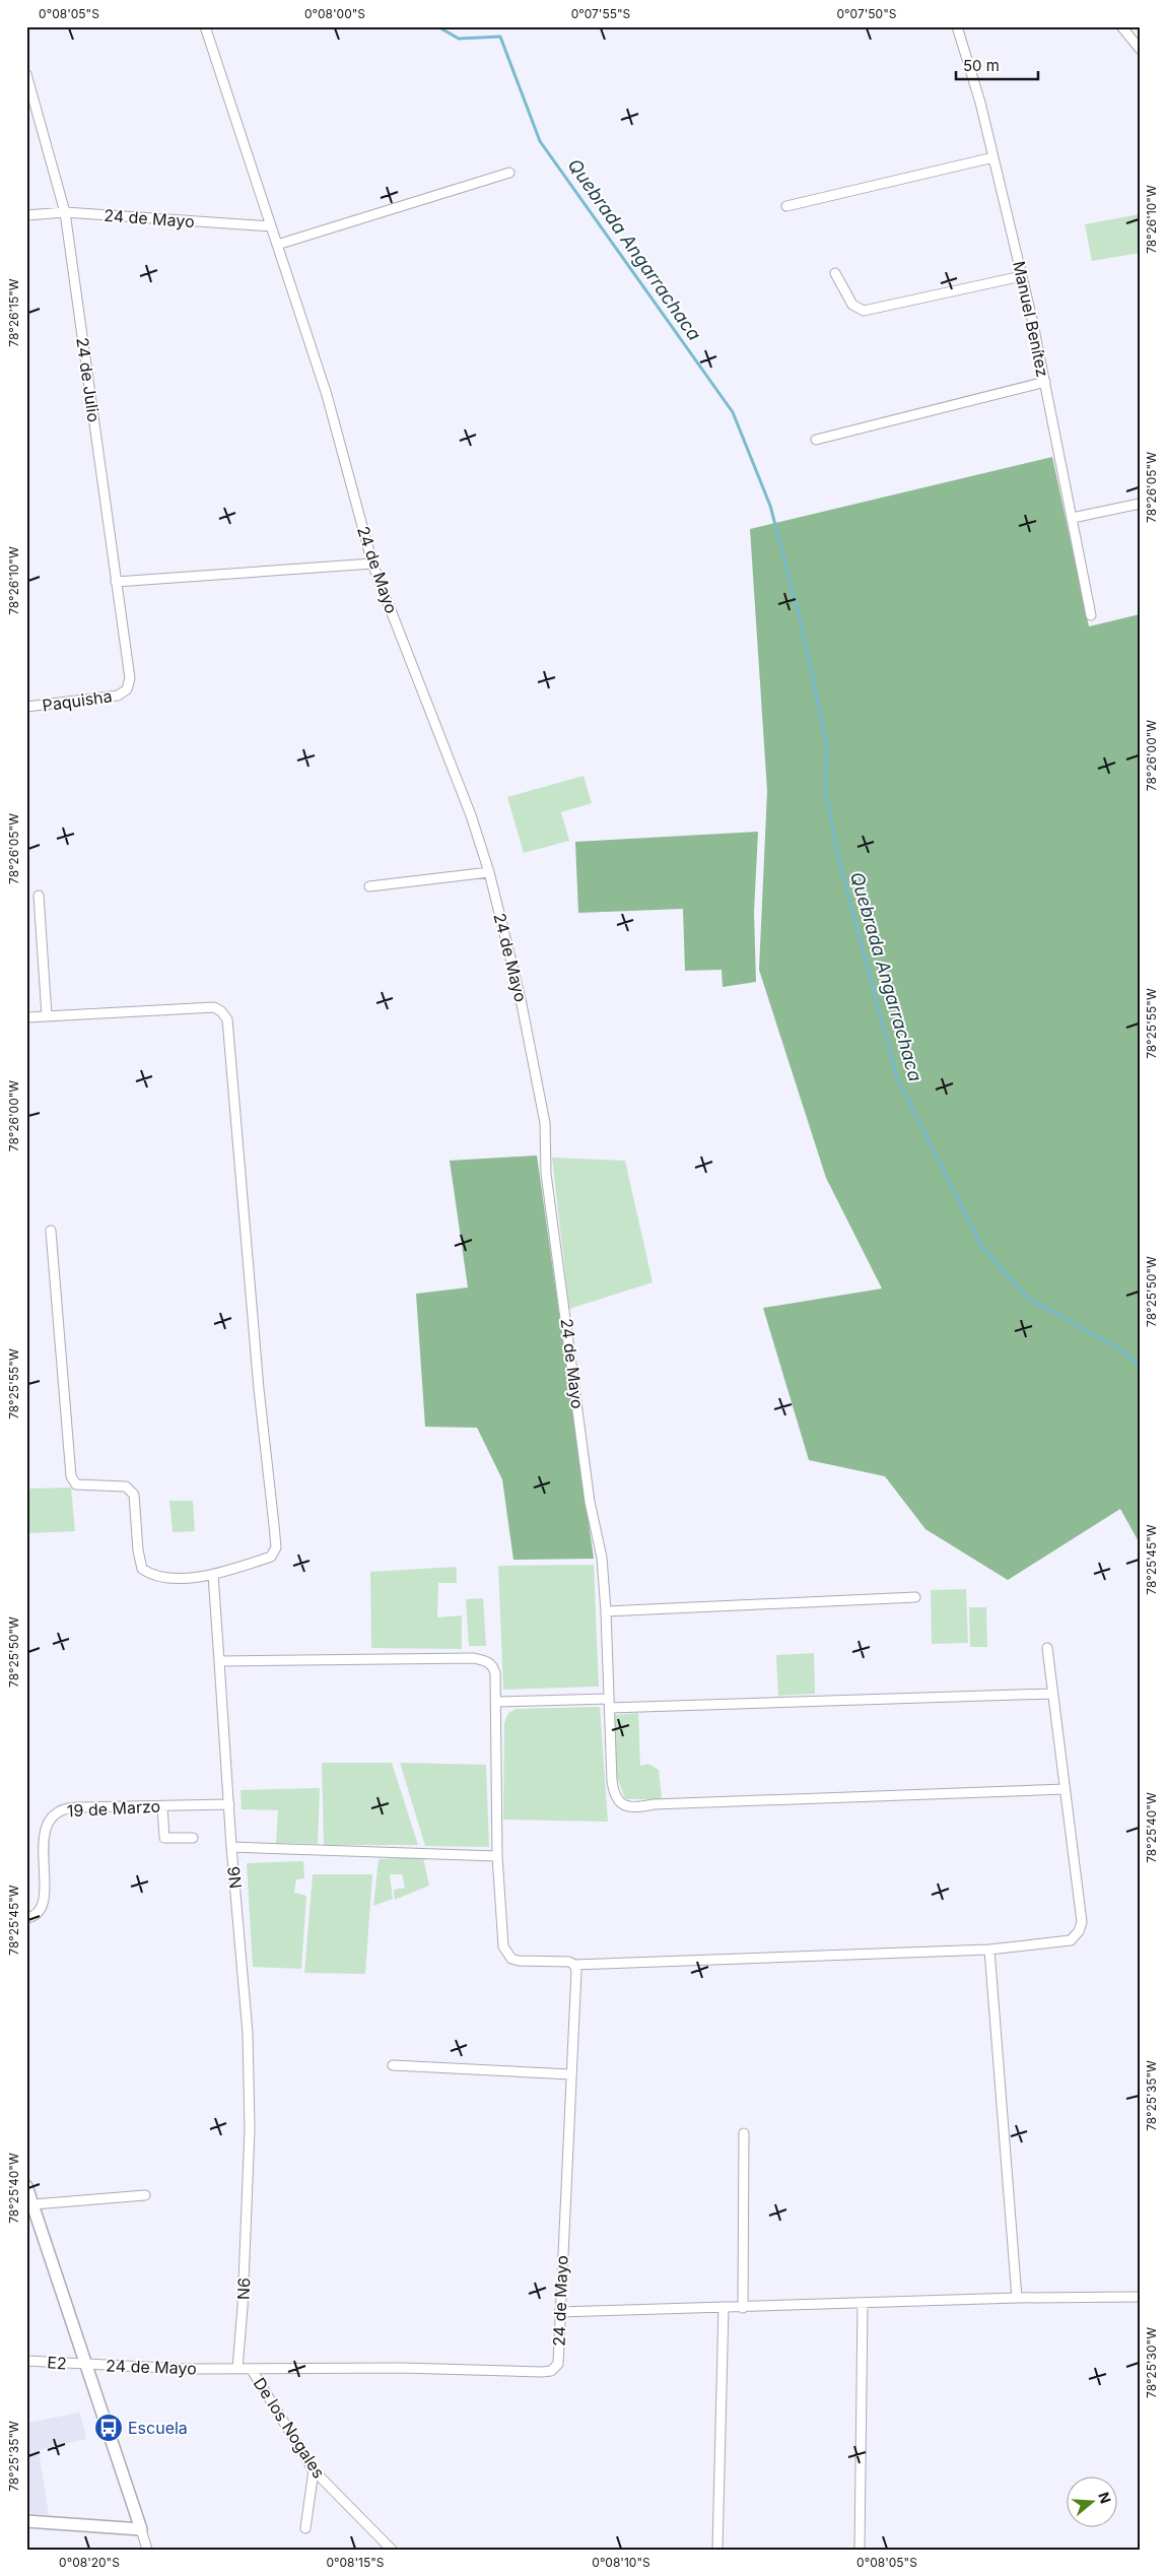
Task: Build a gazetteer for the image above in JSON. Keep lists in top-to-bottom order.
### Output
{
  "streets": {
    "street": [
      "24 de Mayo",
      "Manuel Benítez",
      "24 de Julio",
      "Paquisha",
      "19 de Marzo",
      "N6",
      "E2",
      "De los Nogales"
    ]
  },
  "crossings": [
    ["24 de Mayo", "24 de Julio"],
    ["24 de Mayo", "N6"],
    ["24 de Mayo", "E2"],
    ["24 de Mayo", "De los Nogales"],
    ["24 de Julio", "Paquisha"],
    ["19 de Marzo", "N6"]
  ],
  "water": ["Quebrada Angarrachaca"],
  "places": {
    "bus stop": ["Escuela"]
  },
  "scale_bar": "50 m",
  "north": "right",
  "coordinates": [
    "0°08'05\"S",
    "0°08'00\"S",
    "0°07'55\"S",
    "0°07'50\"S",
    "78°26'10\"W",
    "78°26'15\"W",
    "78°26'05\"W",
    "78°26'00\"W",
    "78°25'55\"W",
    "78°25'50\"W",
    "78°25'45\"W",
    "78°25'40\"W",
    "78°25'35\"W",
    "78°25'30\"W",
    "0°08'20\"S",
    "0°08'15\"S",
    "0°08'10\"S"
  ]
}
